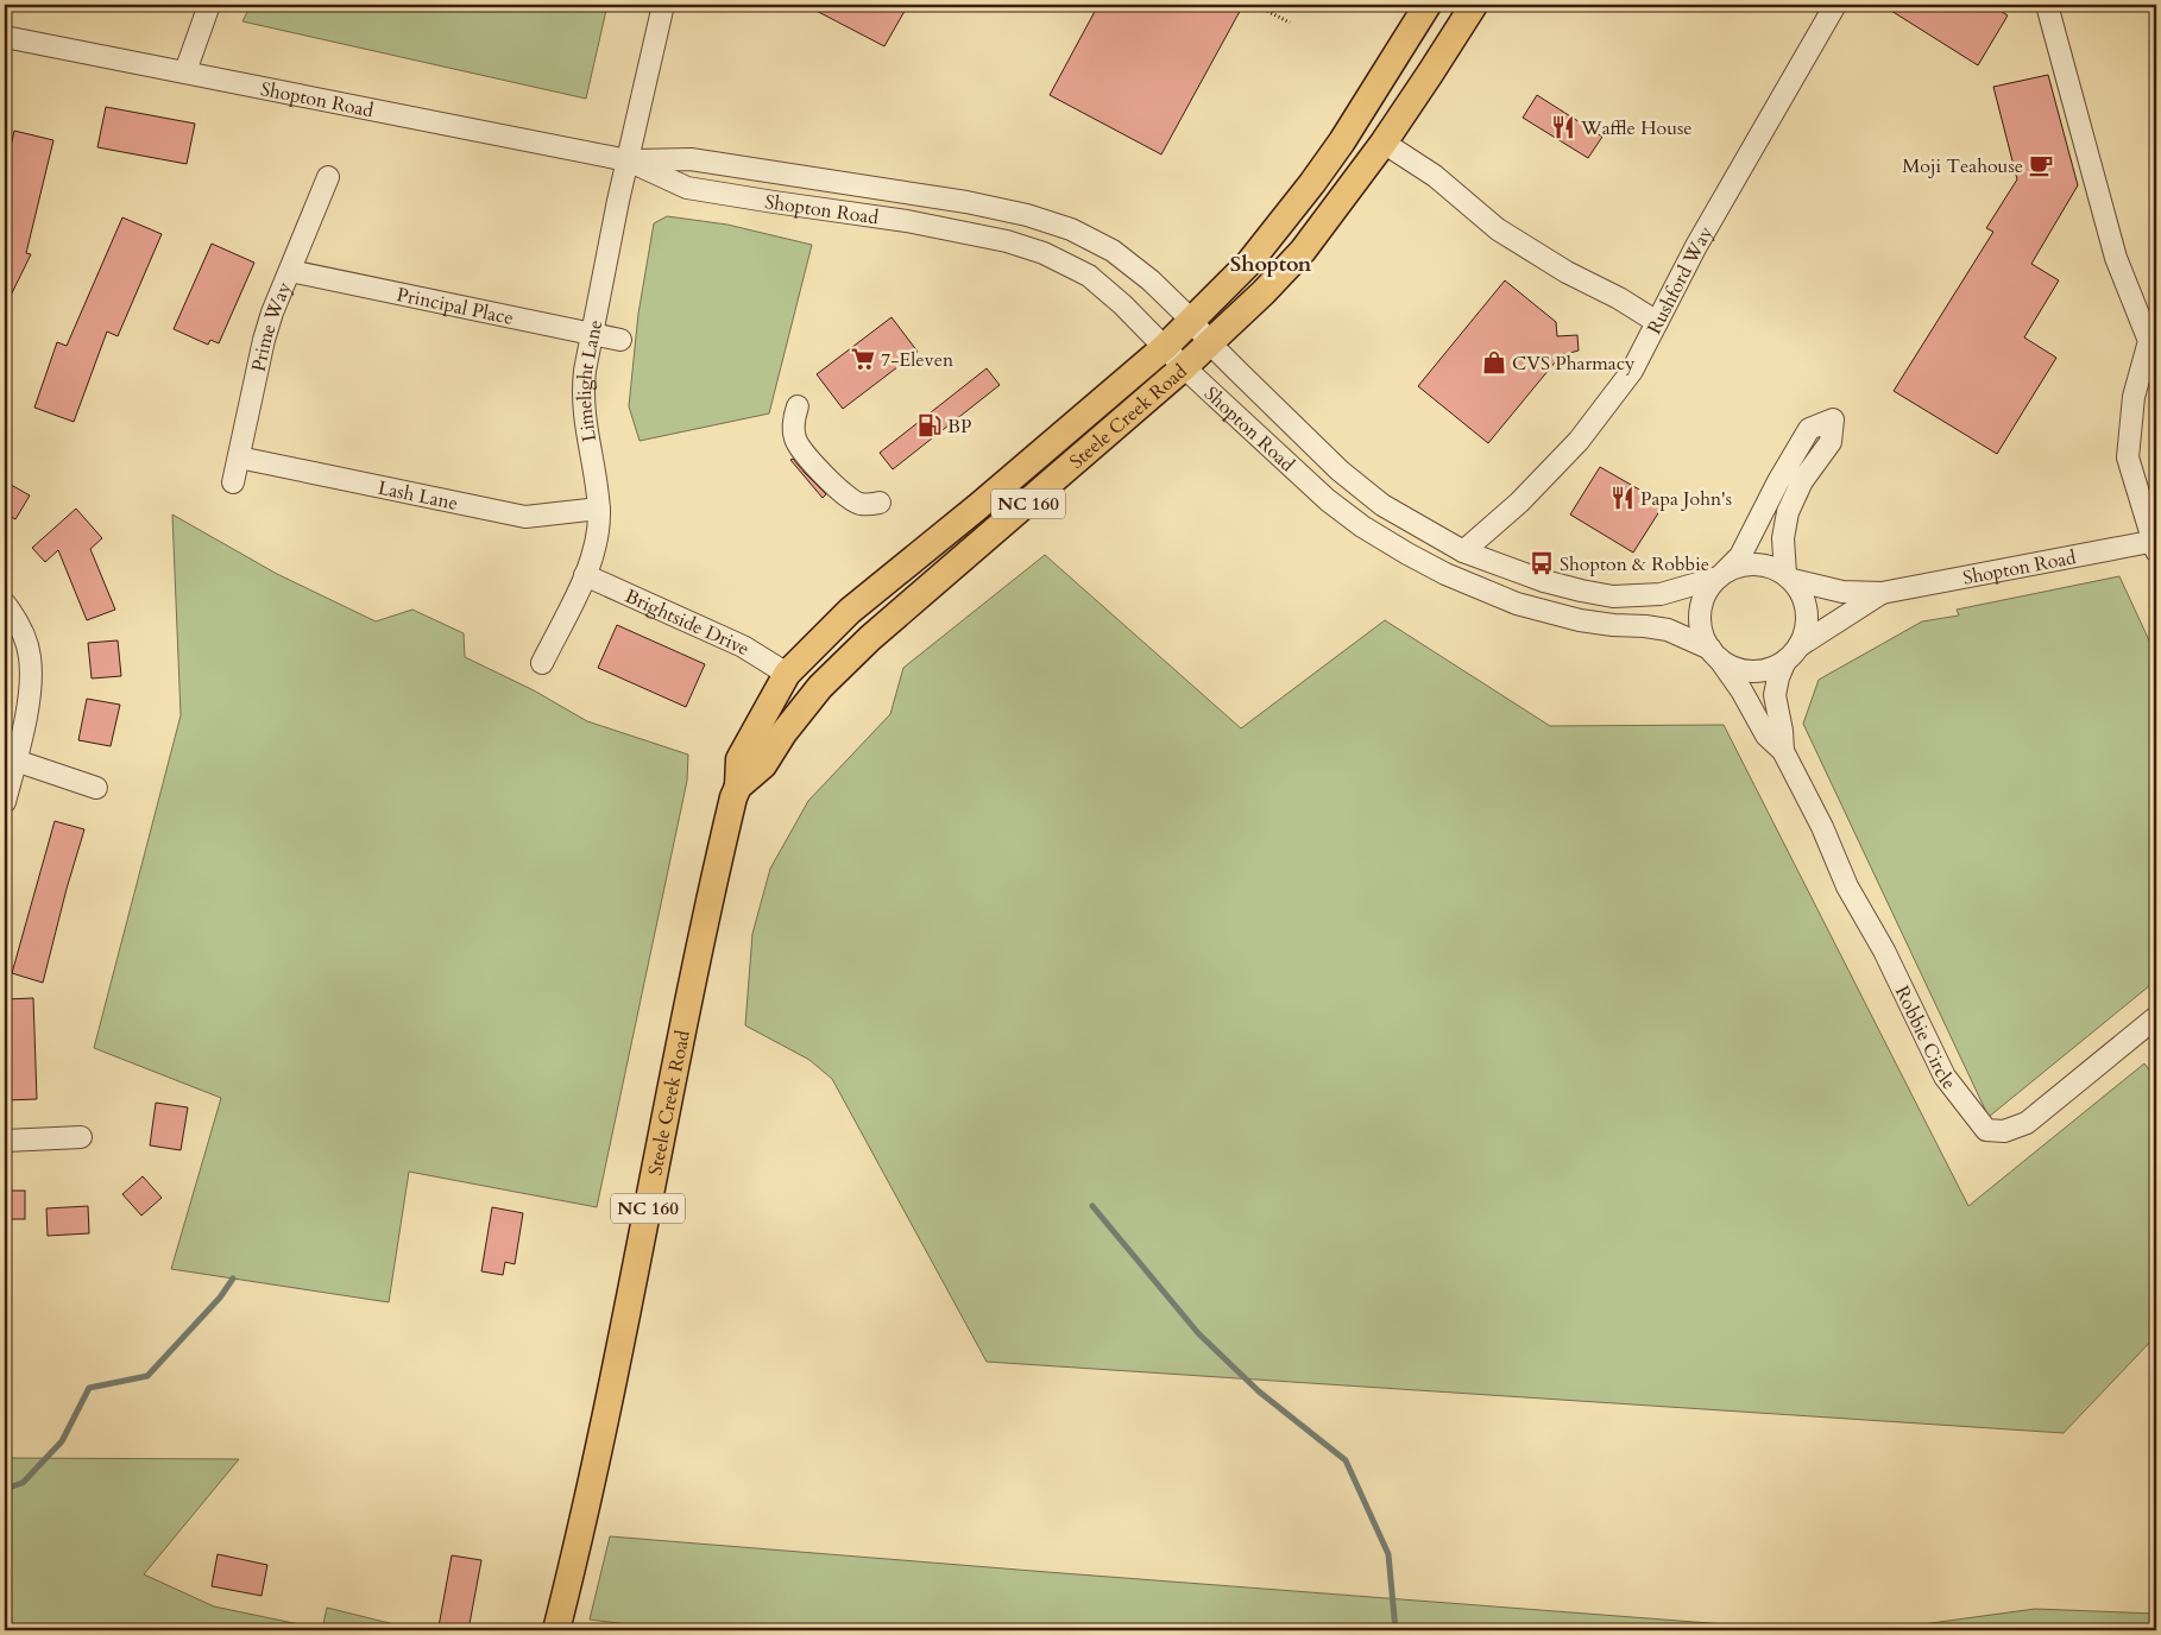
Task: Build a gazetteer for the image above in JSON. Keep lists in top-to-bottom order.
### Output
{
  "streets": {
    "main road": ["Steele Creek Road", "NC 160"],
    "street": [
      "Shopton Road",
      "Rushford Way",
      "Principal Place",
      "Prime Way",
      "Limelight Lane",
      "Lash Lane",
      "Brightside Drive",
      "Robbie Circle"
    ]
  },
  "crossings": [
    ["Shopton Road", "Rushford Way"],
    ["Shopton Road", "Limelight Lane"],
    ["Shopton Road", "Steele Creek Road"],
    ["Shopton Road", "Robbie Circle"],
    ["Principal Place", "Prime Way"],
    ["Principal Place", "Limelight Lane"],
    ["Prime Way", "Lash Lane"],
    ["Limelight Lane", "Lash Lane"],
    ["Limelight Lane", "Brightside Drive"],
    ["Steele Creek Road", "Brightside Drive"]
  ],
  "districts": ["Shopton"],
  "places": {
    "restaurant": ["Waffle House", "Papa John's"],
    "cafe": ["Moji Teahouse"],
    "supermarket": ["7-Eleven"],
    "shop": ["CVS Pharmacy"],
    "fuel station": ["BP"],
    "bus stop": ["Shopton & Robbie"]
  }
}
